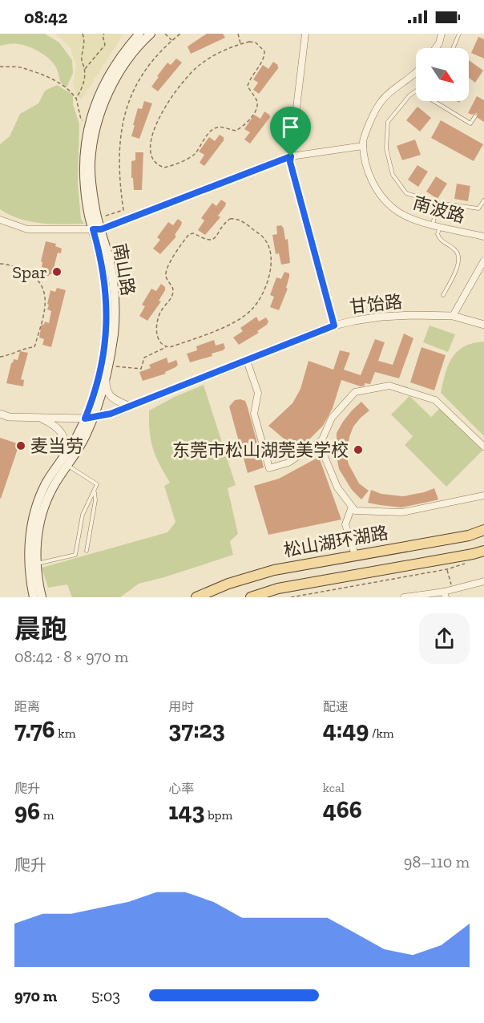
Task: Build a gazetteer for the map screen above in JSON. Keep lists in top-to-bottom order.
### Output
{
  "streets": {
    "main road": ["南山路", "松山湖环湖路"],
    "street": ["南波路", "甘饴路"]
  },
  "crossings": [
    ["南山路", "甘饴路"]
  ],
  "places": ["Spar", "麦当劳", "东莞市松山湖莞美学校"],
  "north": "bottom right",
  "page": {
    "status": "08:42",
    "heading": ["晨跑", "08:42 · 8 × 970 m"],
    "stats": [
      ["距离", "7.76 km"],
      ["用时", "37:23"],
      ["配速", "4:49 /km"],
      ["爬升", "96 m"],
      ["心率", "143 bpm"],
      ["kcal", "466"]
    ],
    "chart": ["爬升", "98–110 m"],
    "list": [
      {
        "name": "970 m",
        "note": "5:03"
      }
    ]
  }
}
